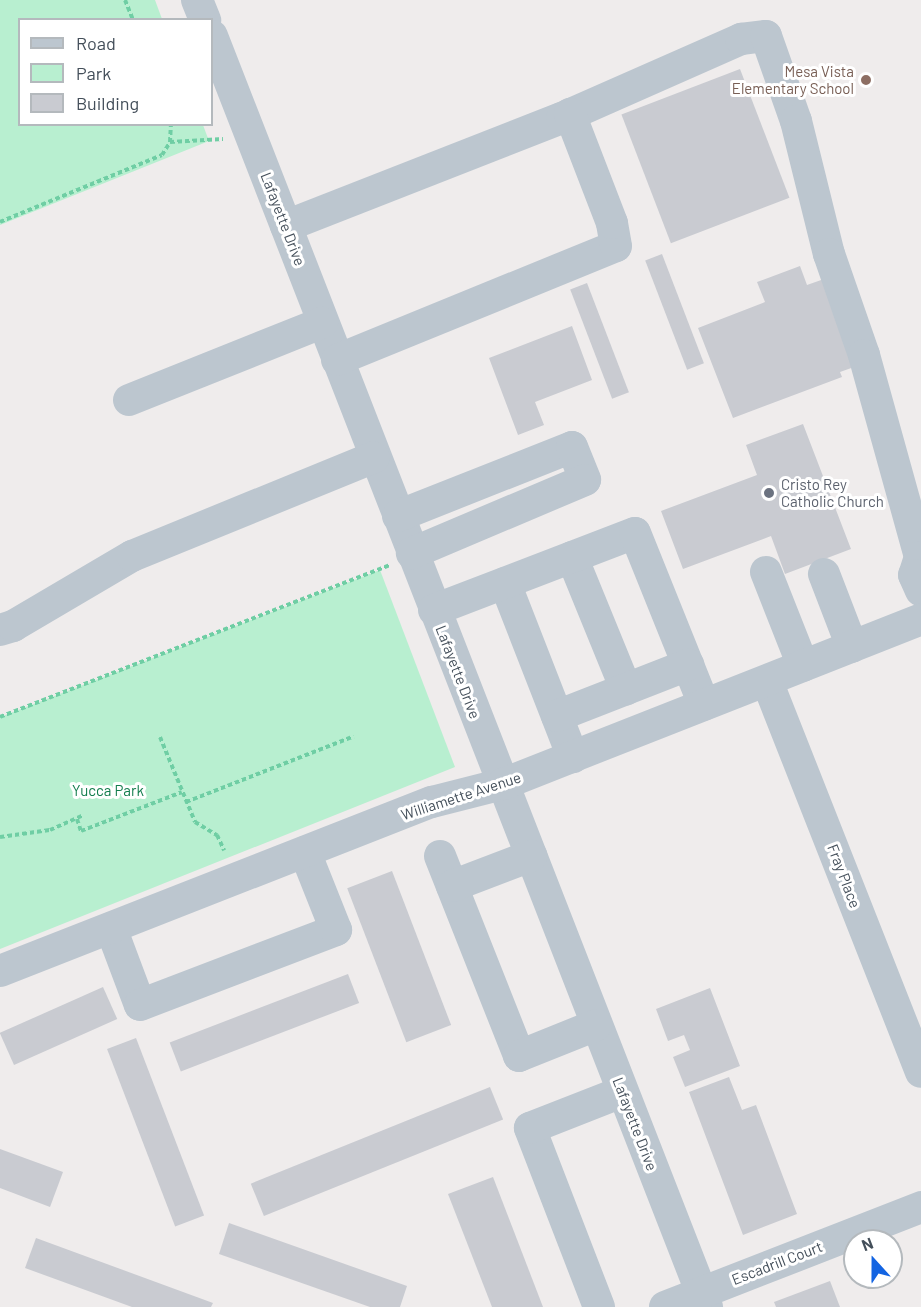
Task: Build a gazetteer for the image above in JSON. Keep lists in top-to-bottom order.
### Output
{
  "streets": {
    "street": [
      "Lafayette Drive",
      "Williamette Avenue",
      "Fray Place",
      "Escadrill Court"
    ]
  },
  "crossings": [
    ["Lafayette Drive", "Williamette Avenue"],
    ["Lafayette Drive", "Escadrill Court"],
    ["Williamette Avenue", "Fray Place"]
  ],
  "parks": ["Yucca Park"],
  "places": ["Mesa Vista Elementary School", "Cristo Rey Catholic Church"],
  "legend": ["Road", "Park", "Building"],
  "north": "top"
}
